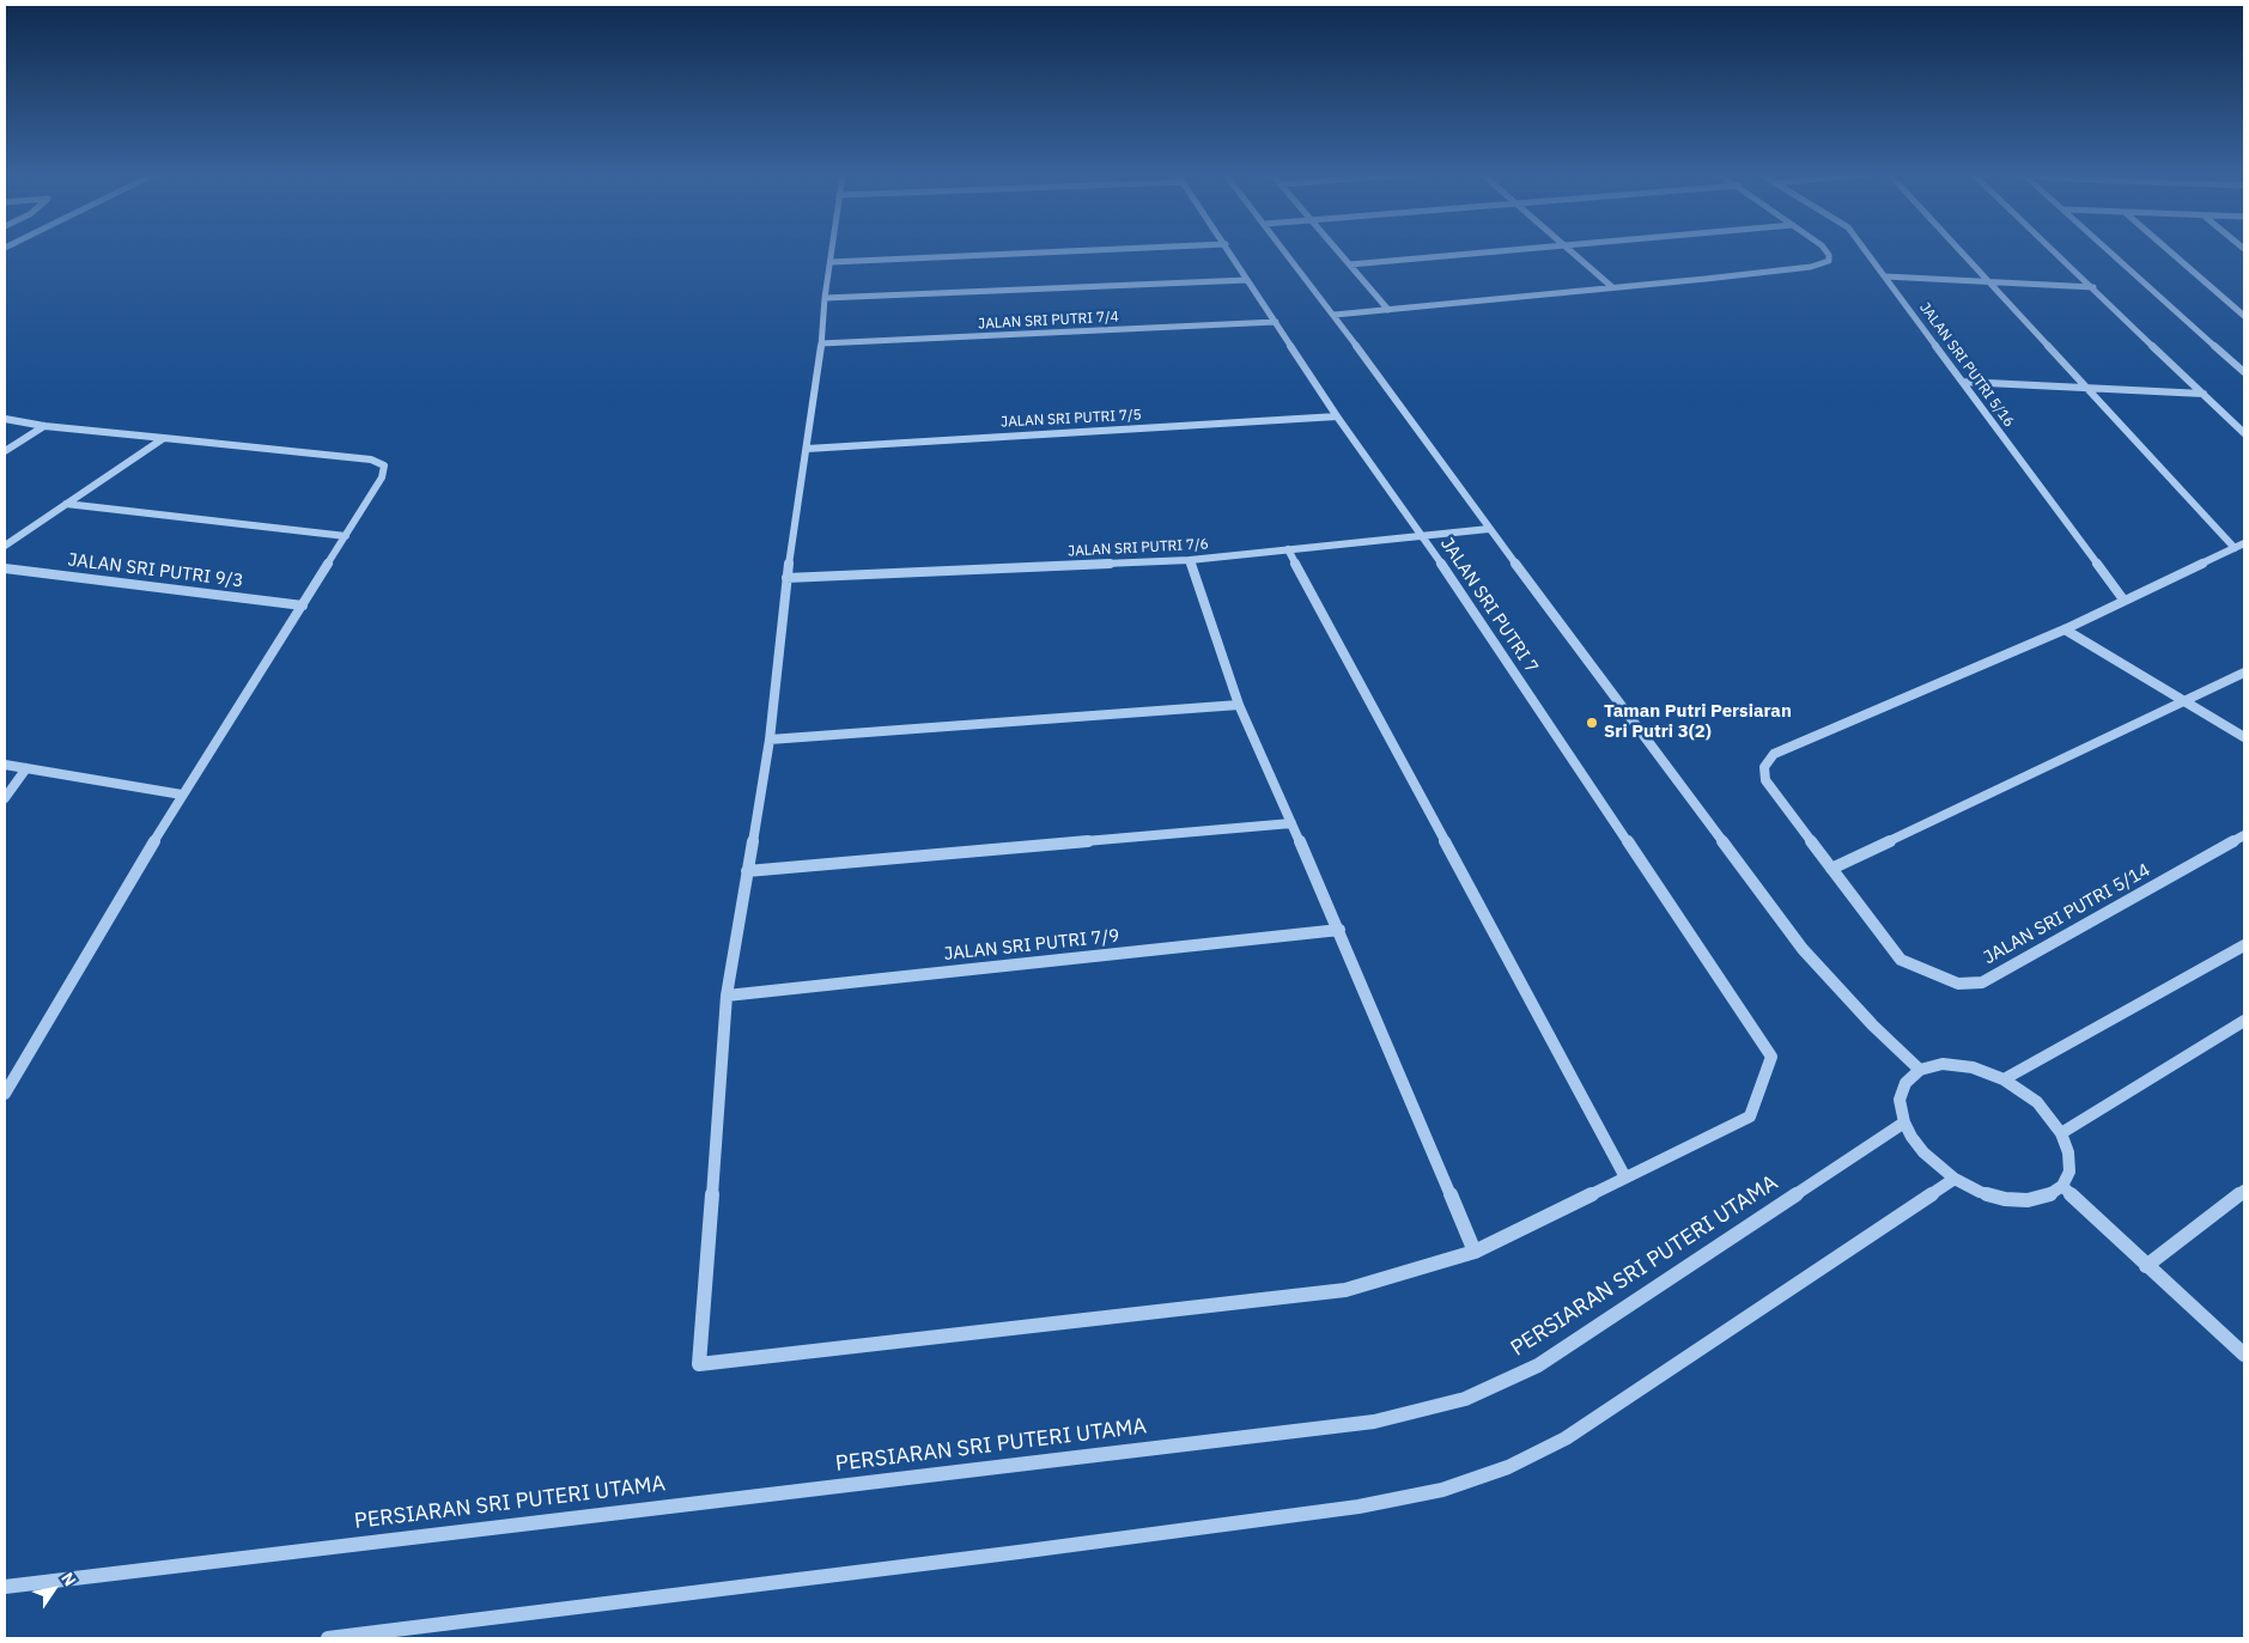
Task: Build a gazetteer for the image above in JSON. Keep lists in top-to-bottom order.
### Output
{
  "streets": {
    "street": [
      "JALAN SRI PUTRI 7/4",
      "JALAN SRI PUTRI 5/16",
      "JALAN SRI PUTRI 7/5",
      "JALAN SRI PUTRI 7/6",
      "JALAN SRI PUTRI 9/3",
      "JALAN SRI PUTRI 7",
      "JALAN SRI PUTRI 5/14",
      "JALAN SRI PUTRI 7/9",
      "PERSIARAN SRI PUTERI UTAMA"
    ]
  },
  "crossings": [
    ["JALAN SRI PUTRI 7/4", "JALAN SRI PUTRI 7"],
    ["JALAN SRI PUTRI 7/5", "JALAN SRI PUTRI 7"],
    ["JALAN SRI PUTRI 7/6", "JALAN SRI PUTRI 7"]
  ],
  "places": ["Taman Putri Persiaran Sri Putri 3(2)"],
  "north": "top right"
}
